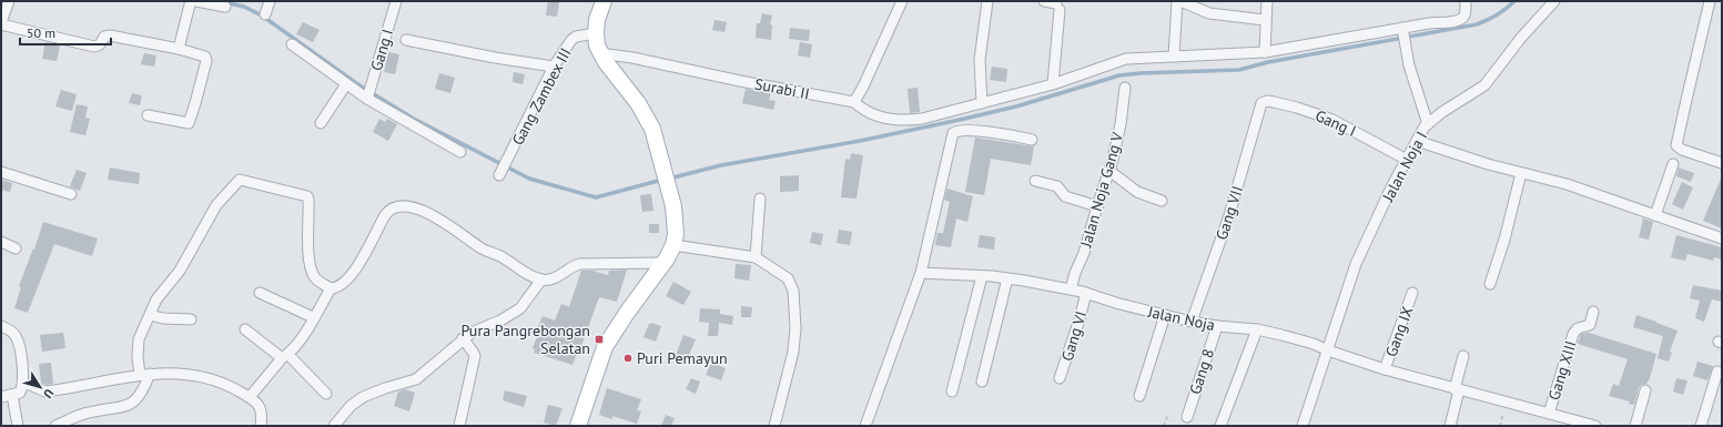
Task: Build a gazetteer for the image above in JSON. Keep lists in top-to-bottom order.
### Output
{
  "streets": {
    "street": [
      "Gang I",
      "Surabi II",
      "Gang Zambex III",
      "Jalan Noja I",
      "Jalan Noja Gang V",
      "Gang VII",
      "Jalan Noja",
      "Gang IX",
      "Gang VI",
      "Gang XIII",
      "Gang 8"
    ]
  },
  "crossings": [
    ["Gang I", "Jalan Noja I"],
    ["Gang I", "Gang VII"],
    ["Jalan Noja I", "Jalan Noja"],
    ["Jalan Noja Gang V", "Jalan Noja"],
    ["Gang VII", "Jalan Noja"],
    ["Jalan Noja", "Gang IX"],
    ["Jalan Noja", "Gang VI"],
    ["Jalan Noja", "Gang XIII"],
    ["Jalan Noja", "Gang 8"]
  ],
  "places": {
    "transit": ["Pura Pangrebongan Selatan"],
    "other": ["Puri Pemayun"]
  },
  "scale_bar": "50 m",
  "north": "bottom right"
}
